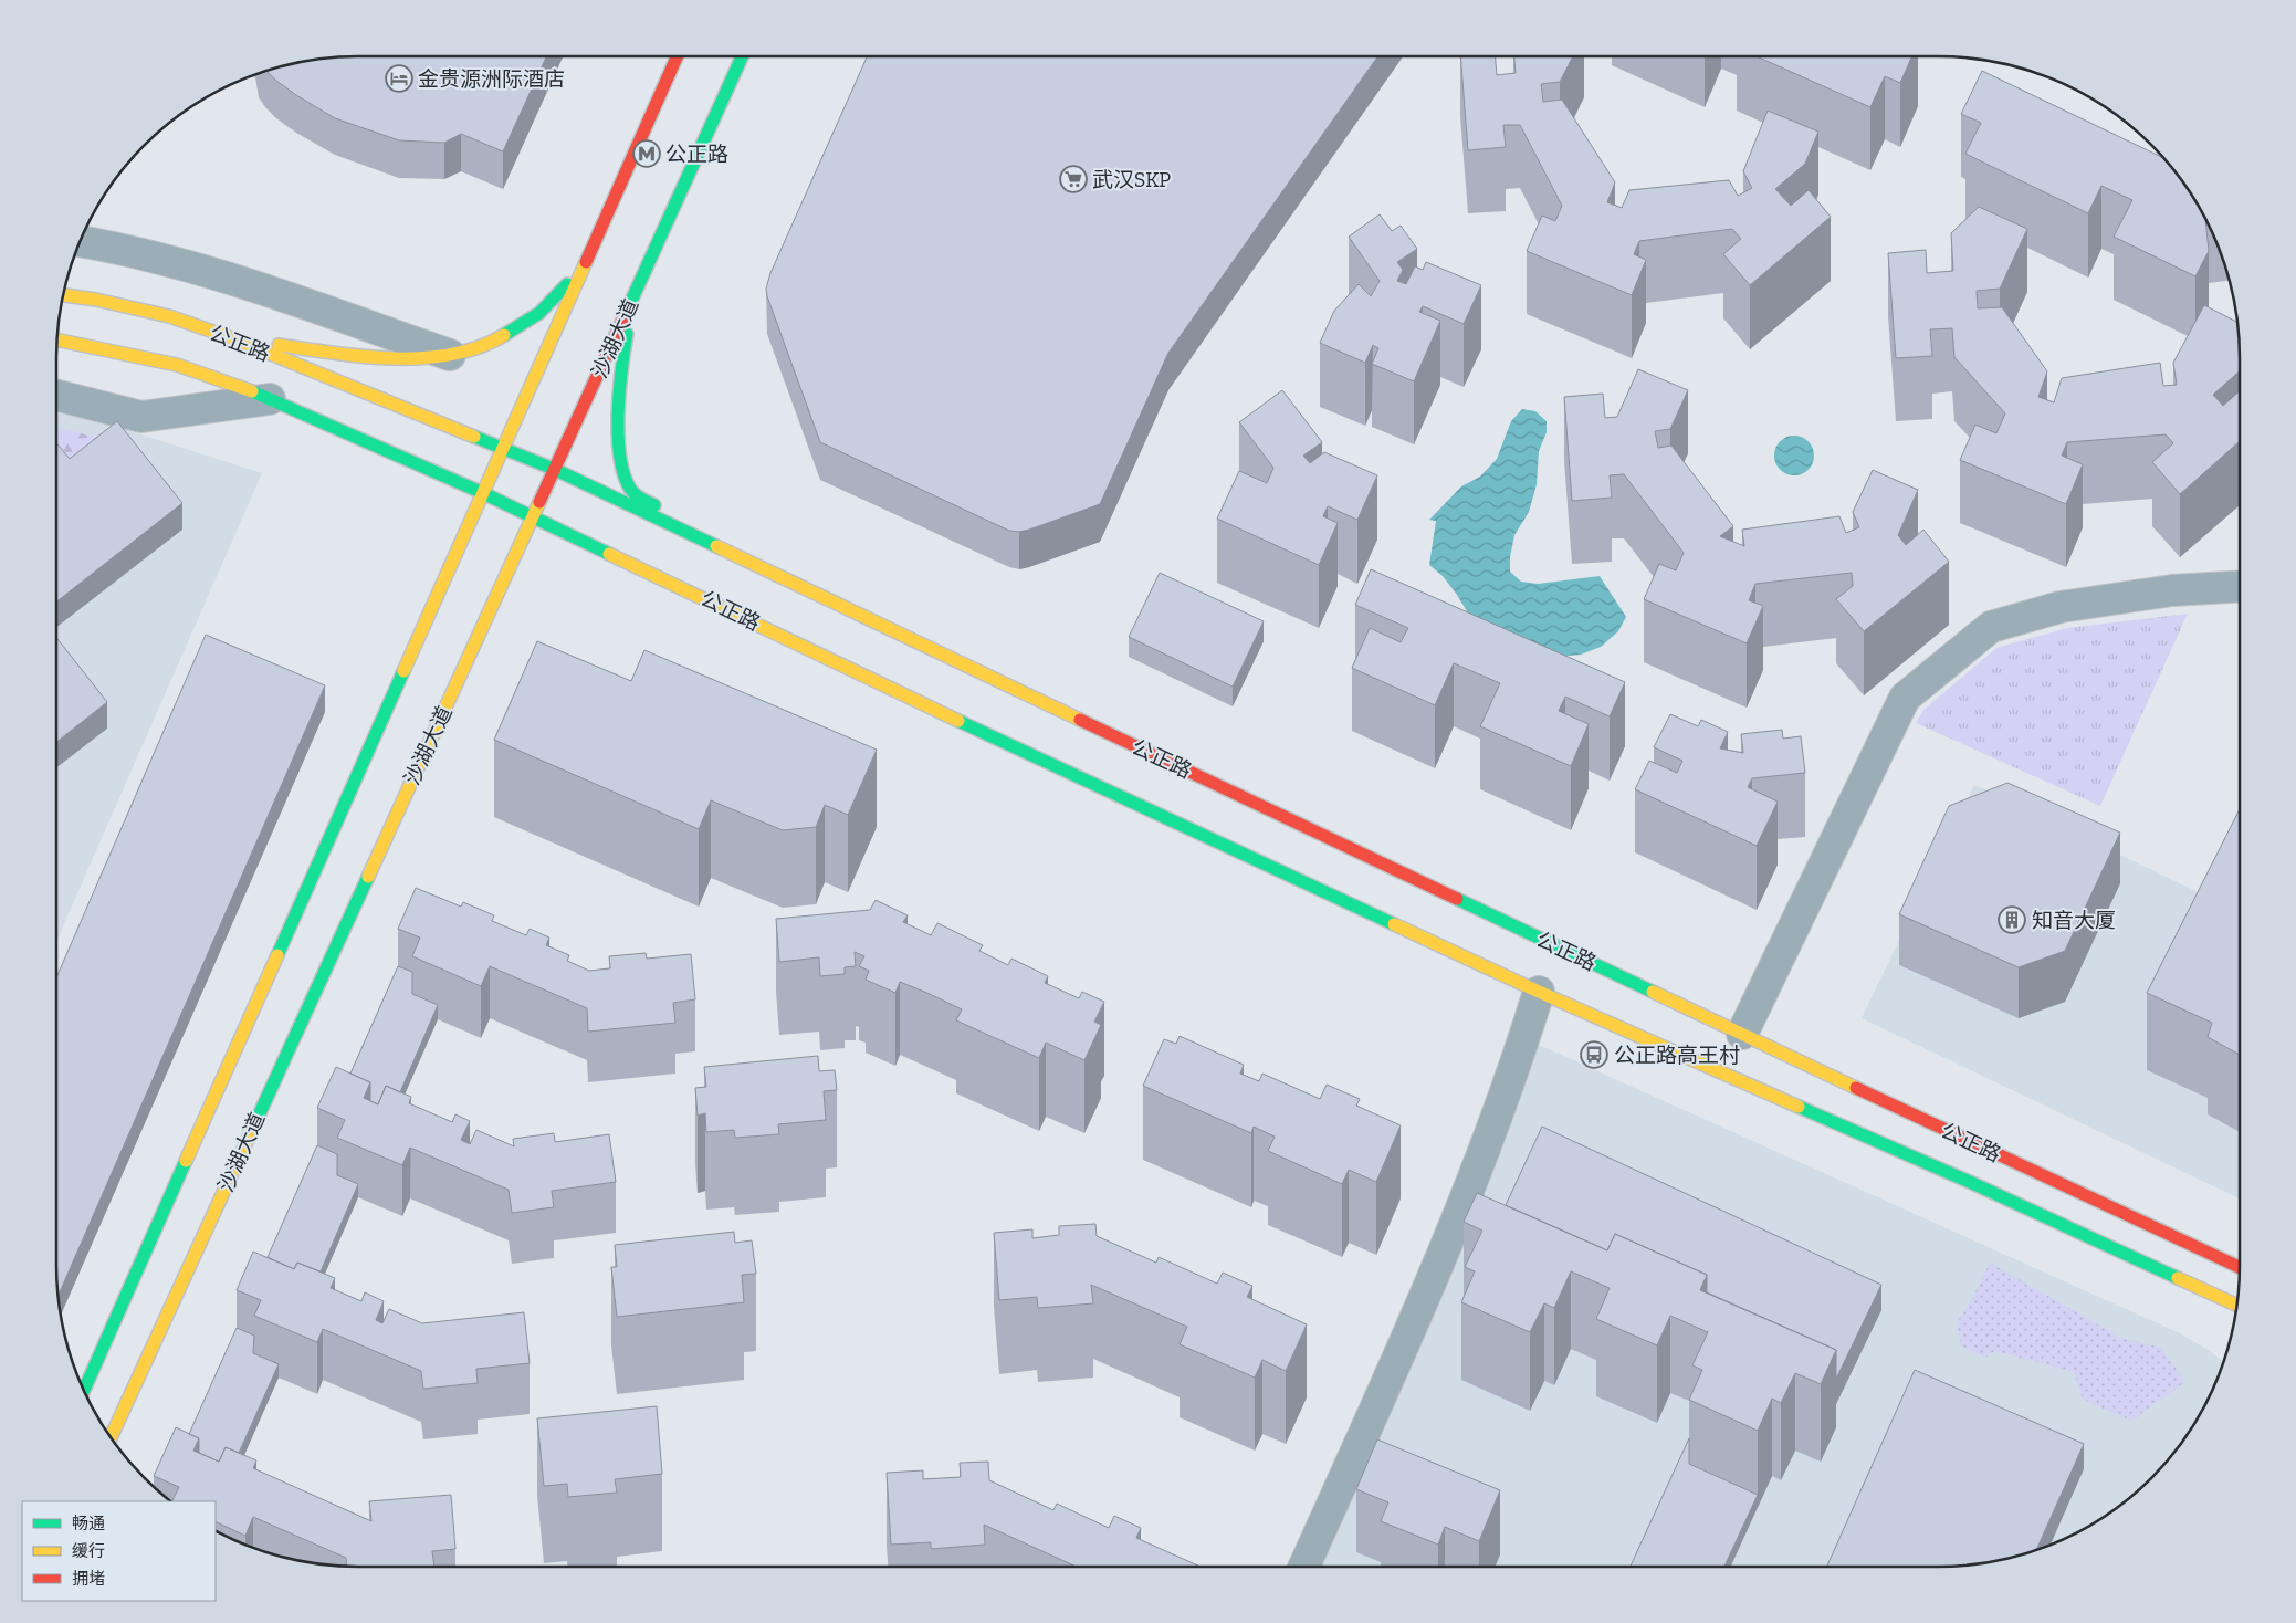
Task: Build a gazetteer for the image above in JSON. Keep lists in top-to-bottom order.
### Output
{
  "streets": {
    "main road": ["沙湖大道", "公正路"]
  },
  "crossings": [
    ["沙湖大道", "公正路"]
  ],
  "places": {
    "hotel": ["金贵源洲际酒店"],
    "metro station": ["公正路"],
    "supermarket": ["武汉SKP"],
    "building": ["知音大厦"],
    "bus stop": ["公正路高王村"]
  },
  "legend": ["畅通", "缓行", "拥堵"]
}
